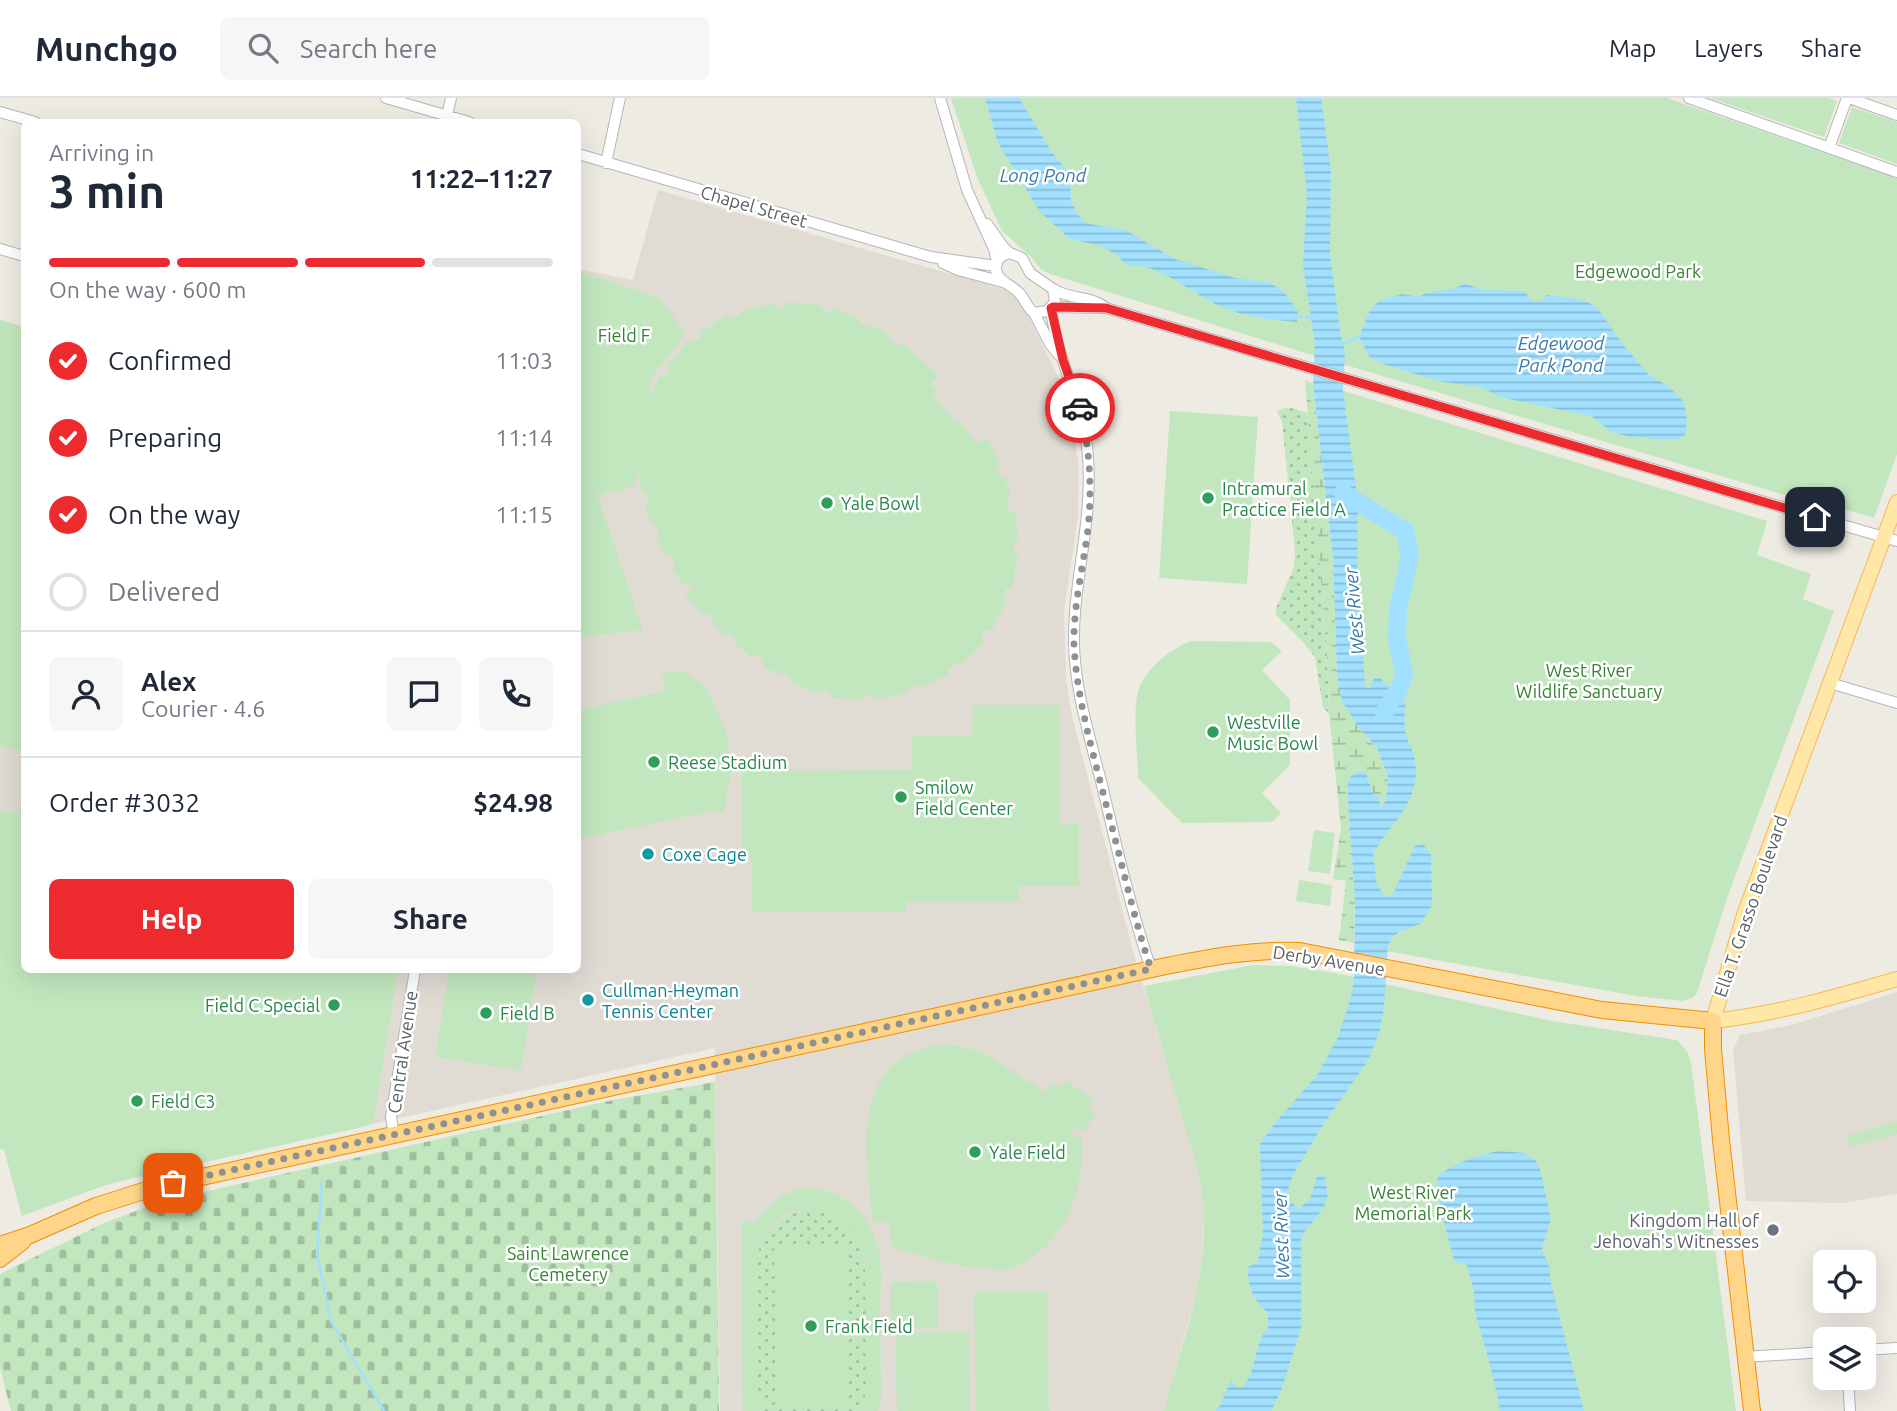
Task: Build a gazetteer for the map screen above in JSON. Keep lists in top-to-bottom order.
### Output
{
  "streets": {
    "highway": ["Ella T. Grasso Boulevard", "Derby Avenue"],
    "street": ["Chapel Street", "Central Avenue"]
  },
  "crossings": [
    ["Ella T. Grasso Boulevard", "Derby Avenue"],
    ["Derby Avenue", "Central Avenue"]
  ],
  "water": ["Long Pond", "Edgewood Park Pond", "West River"],
  "parks": [
    "Edgewood Park",
    "Field F",
    "West River Wildlife Sanctuary",
    "West River Memorial Park",
    "Saint Lawrence Cemetery"
  ],
  "places": [
    "Intramural Practice Field A",
    "Yale Bowl",
    "Westville Music Bowl",
    "Reese Stadium",
    "Smilow Field Center",
    "Coxe Cage",
    "Cullman-Heyman Tennis Center",
    "Field C Special",
    "Field B",
    "Field C3",
    "Yale Field",
    "Kingdom Hall of Jehovah's Witnesses",
    "Frank Field"
  ],
  "page": {
    "header": "Munchgo",
    "search": "Search here",
    "nav": ["Map", "Layers", "Share"],
    "heading": ["3 min", "Arriving in", "11:22–11:27"],
    "panel": [
      "Alex",
      "Courier · 4.6",
      "Order #3032",
      "$24.98"
    ],
    "bar": "On the way · 600 m",
    "list": [
      ["Confirmed", "11:03"],
      ["Preparing", "11:14"],
      ["On the way", "11:15"],
      "Delivered"
    ],
    "buttons": ["Help", "Share"]
  }
}
